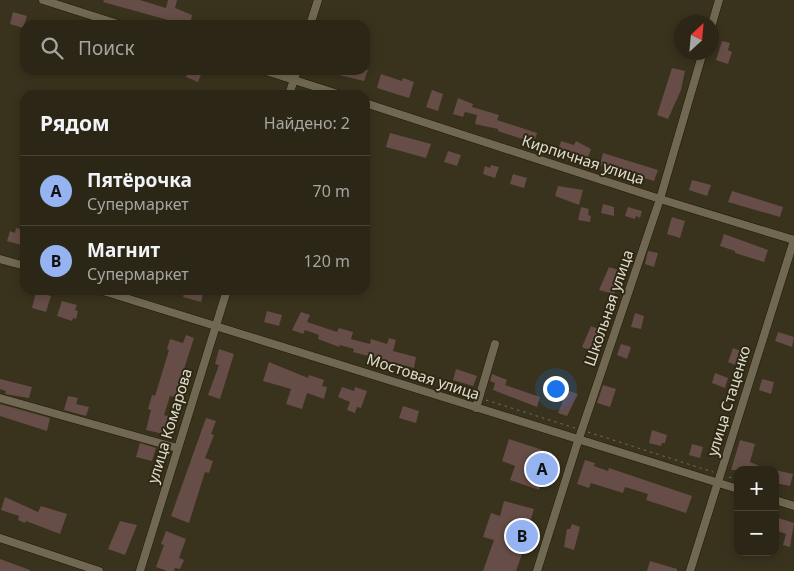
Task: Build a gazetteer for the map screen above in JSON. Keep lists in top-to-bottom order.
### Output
{
  "streets": {
    "street": [
      "Кирпичная улица",
      "Школьная улица",
      "Мостовая улица",
      "улица Стаценко",
      "улица Комарова"
    ]
  },
  "crossings": [
    ["Кирпичная улица", "Школьная улица"],
    ["Кирпичная улица", "улица Стаценко"],
    ["Школьная улица", "Мостовая улица"],
    ["Мостовая улица", "улица Стаценко"],
    ["Мостовая улица", "улица Комарова"]
  ],
  "north": "top right",
  "page": {
    "search": "Поиск",
    "heading": ["Рядом", "Найдено: 2"],
    "list": [
      {
        "mark": "A",
        "name": "Пятёрочка",
        "note": "Супермаркет",
        "value": "70 m"
      },
      {
        "mark": "B",
        "name": "Магнит",
        "note": "Супермаркет",
        "value": "120 m"
      }
    ],
    "pins": ["A", "B"],
    "map_buttons": ["+", "−"]
  }
}
